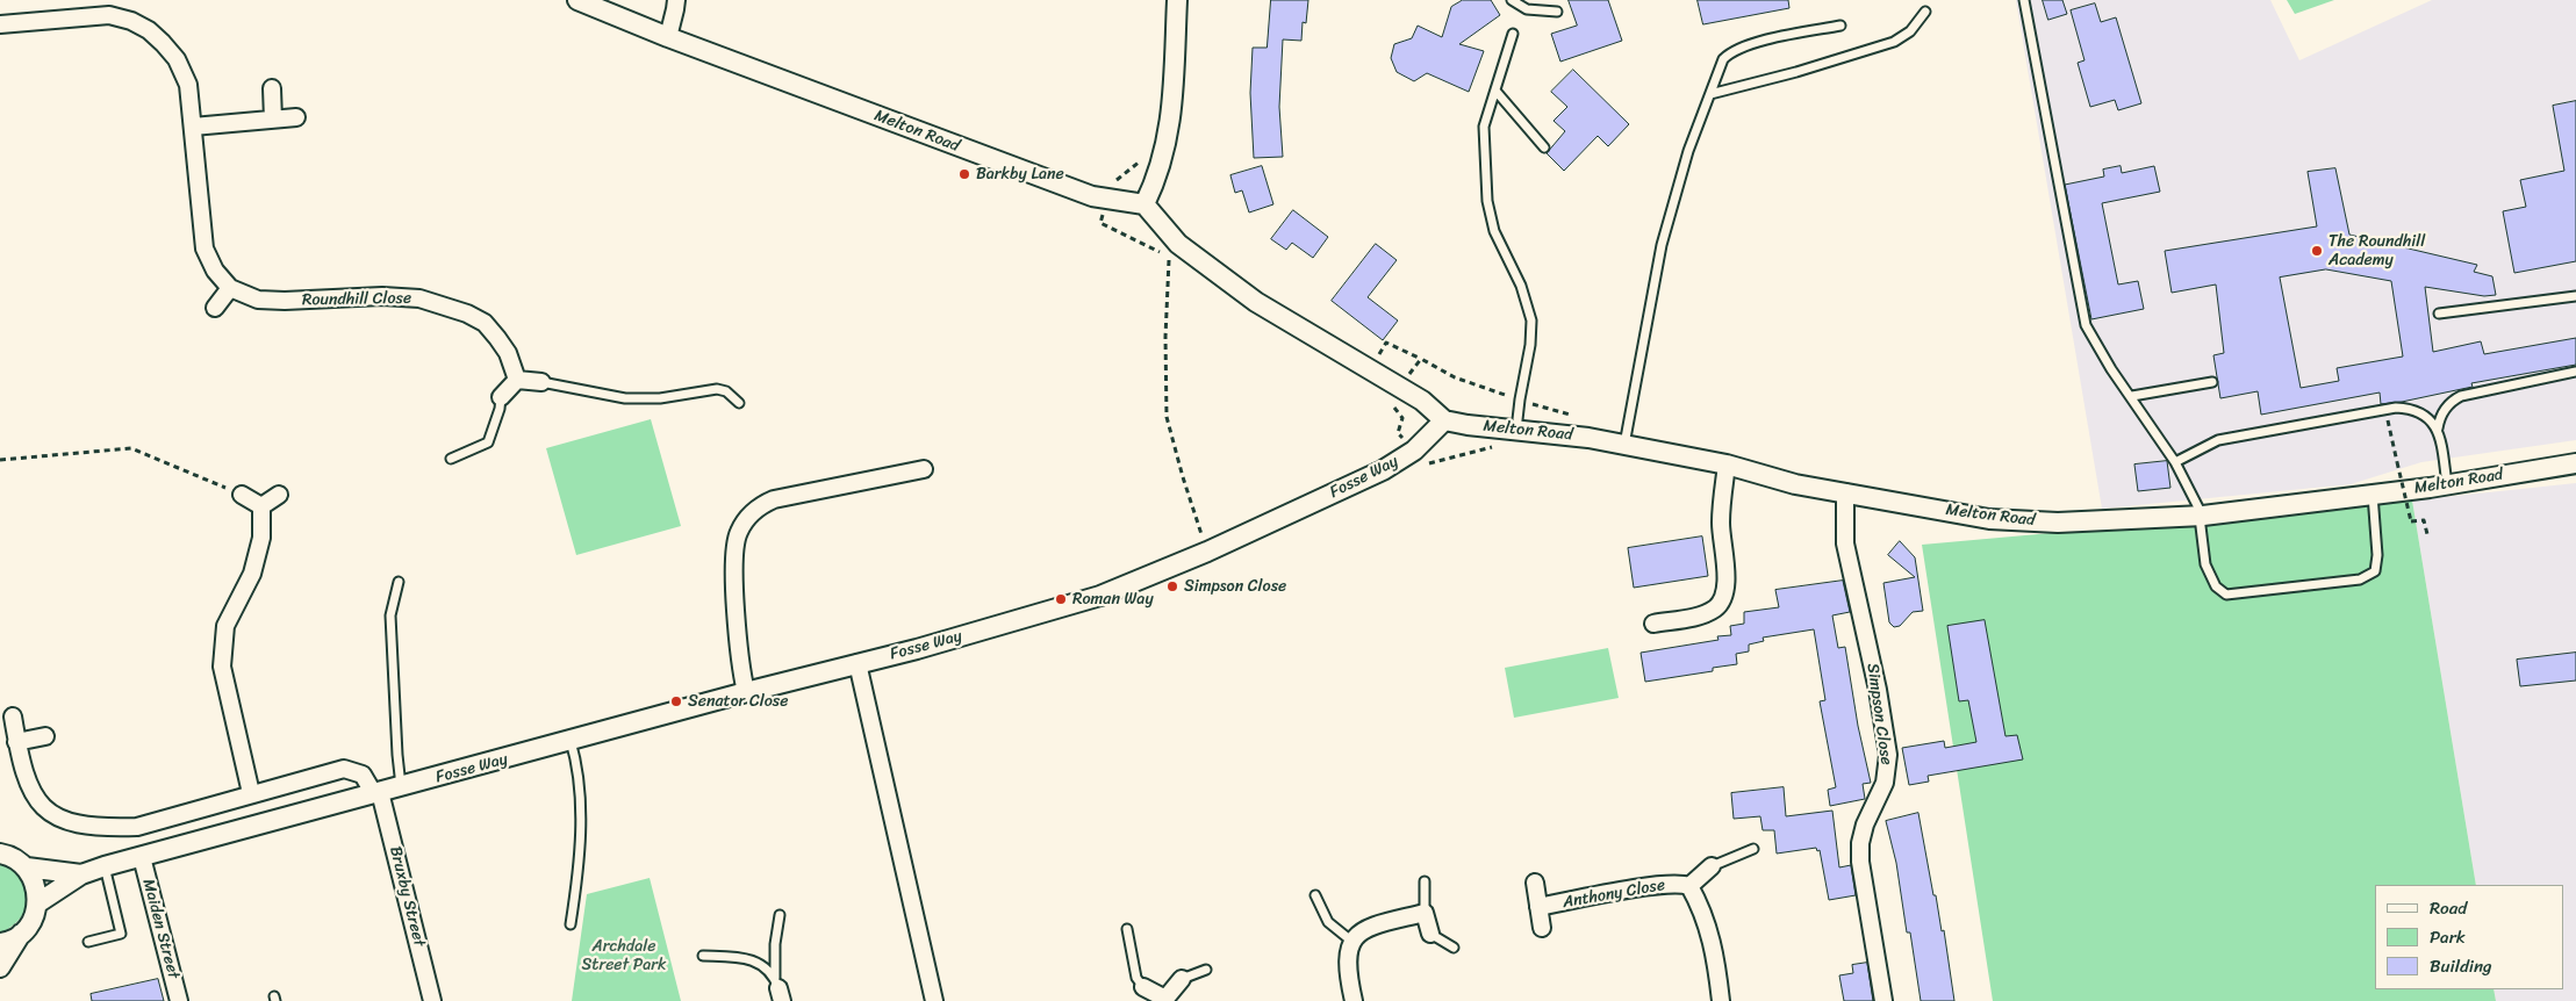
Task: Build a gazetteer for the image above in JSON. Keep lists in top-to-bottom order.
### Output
{
  "streets": {
    "street": [
      "Melton Road",
      "Roundhill Close",
      "Fosse Way",
      "Simpson Close",
      "Anthony Close",
      "Bruxby Street",
      "Maiden Street"
    ]
  },
  "crossings": [
    ["Melton Road", "Fosse Way"],
    ["Melton Road", "Simpson Close"],
    ["Fosse Way", "Bruxby Street"],
    ["Fosse Way", "Maiden Street"]
  ],
  "parks": ["Archdale Street Park"],
  "places": [
    "Barkby Lane",
    "The Roundhill Academy",
    "Simpson Close",
    "Roman Way",
    "Senator Close"
  ],
  "legend": ["Road", "Park", "Building"]
}
